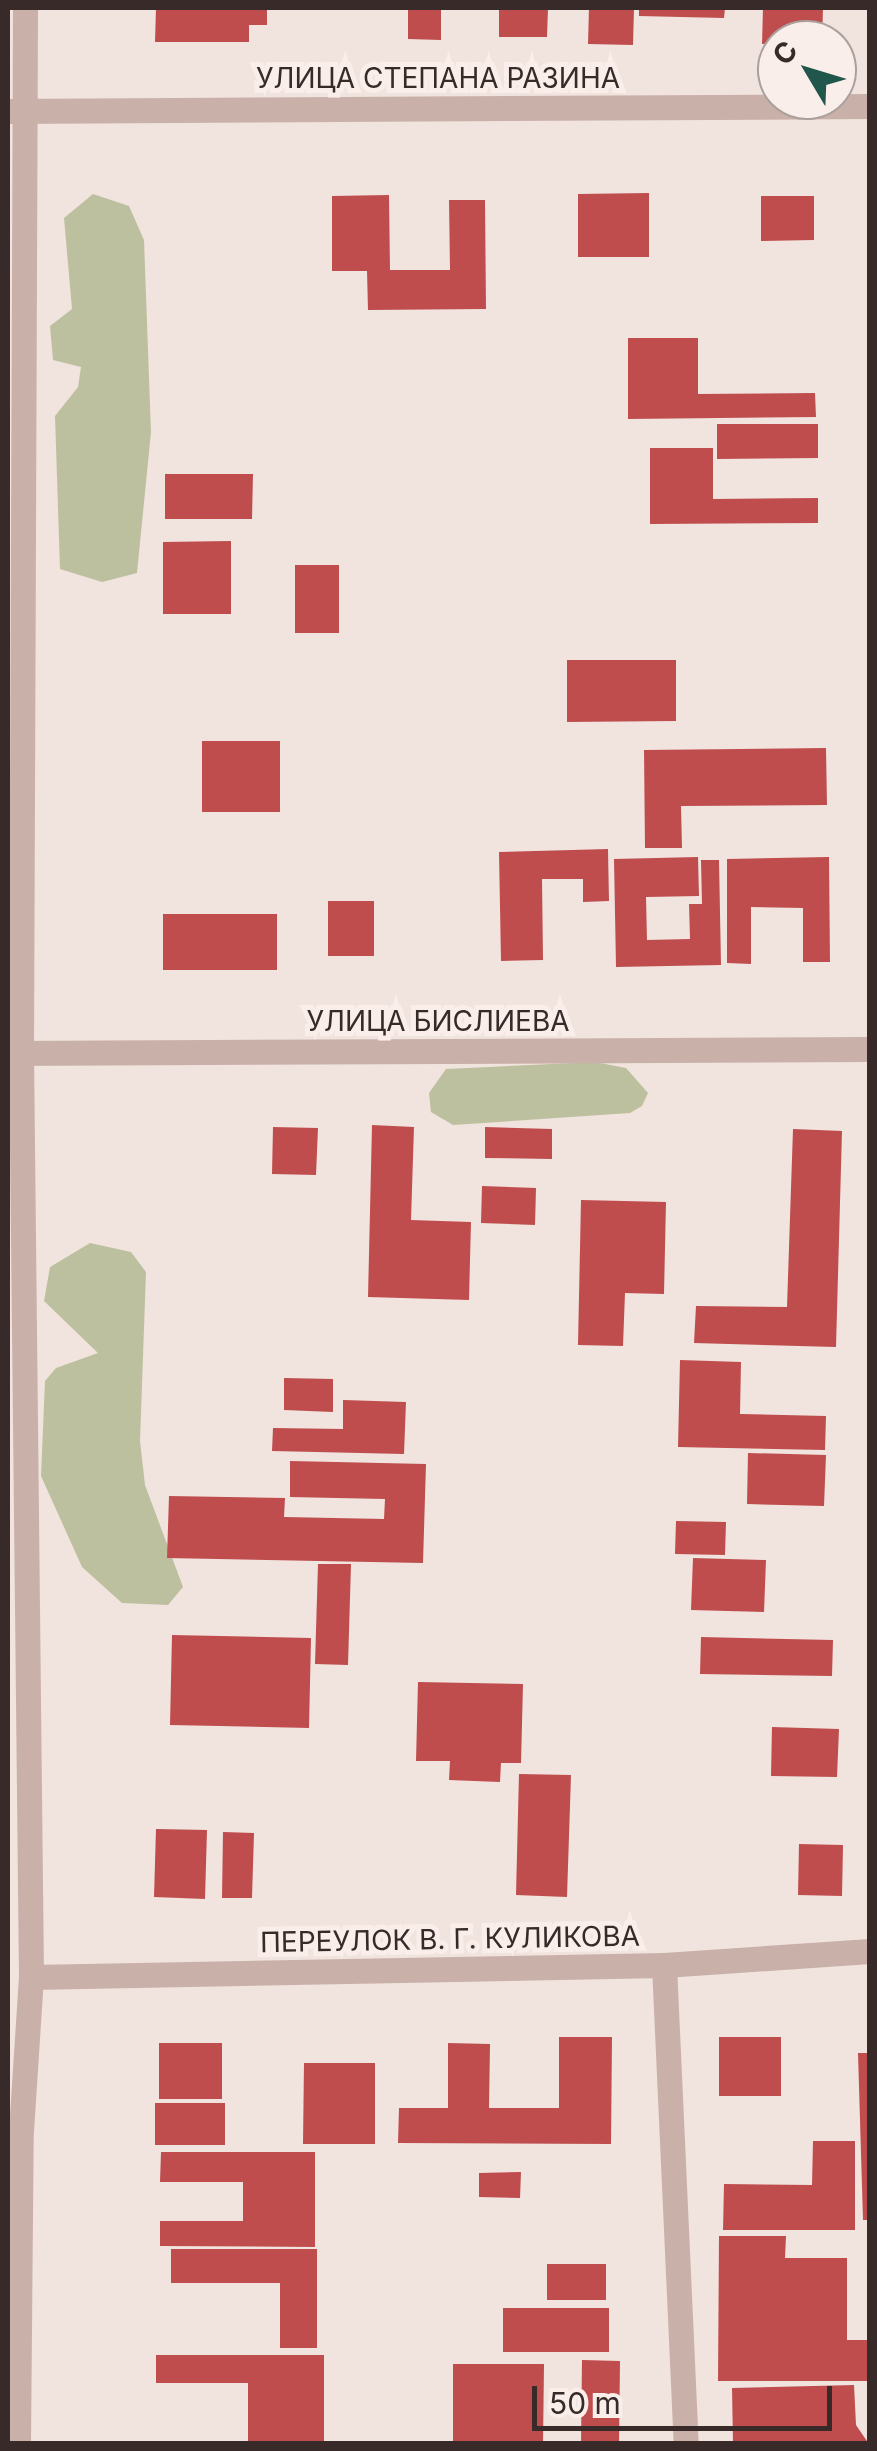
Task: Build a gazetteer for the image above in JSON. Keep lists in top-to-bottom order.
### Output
{
  "streets": {
    "street": ["УЛИЦА СТЕПАНА РАЗИНА", "УЛИЦА БИСЛИЕВА", "ПЕРЕУЛОК В. Г. КУЛИКОВА"]
  },
  "scale_bar": "50 m",
  "north": "top left"
}
